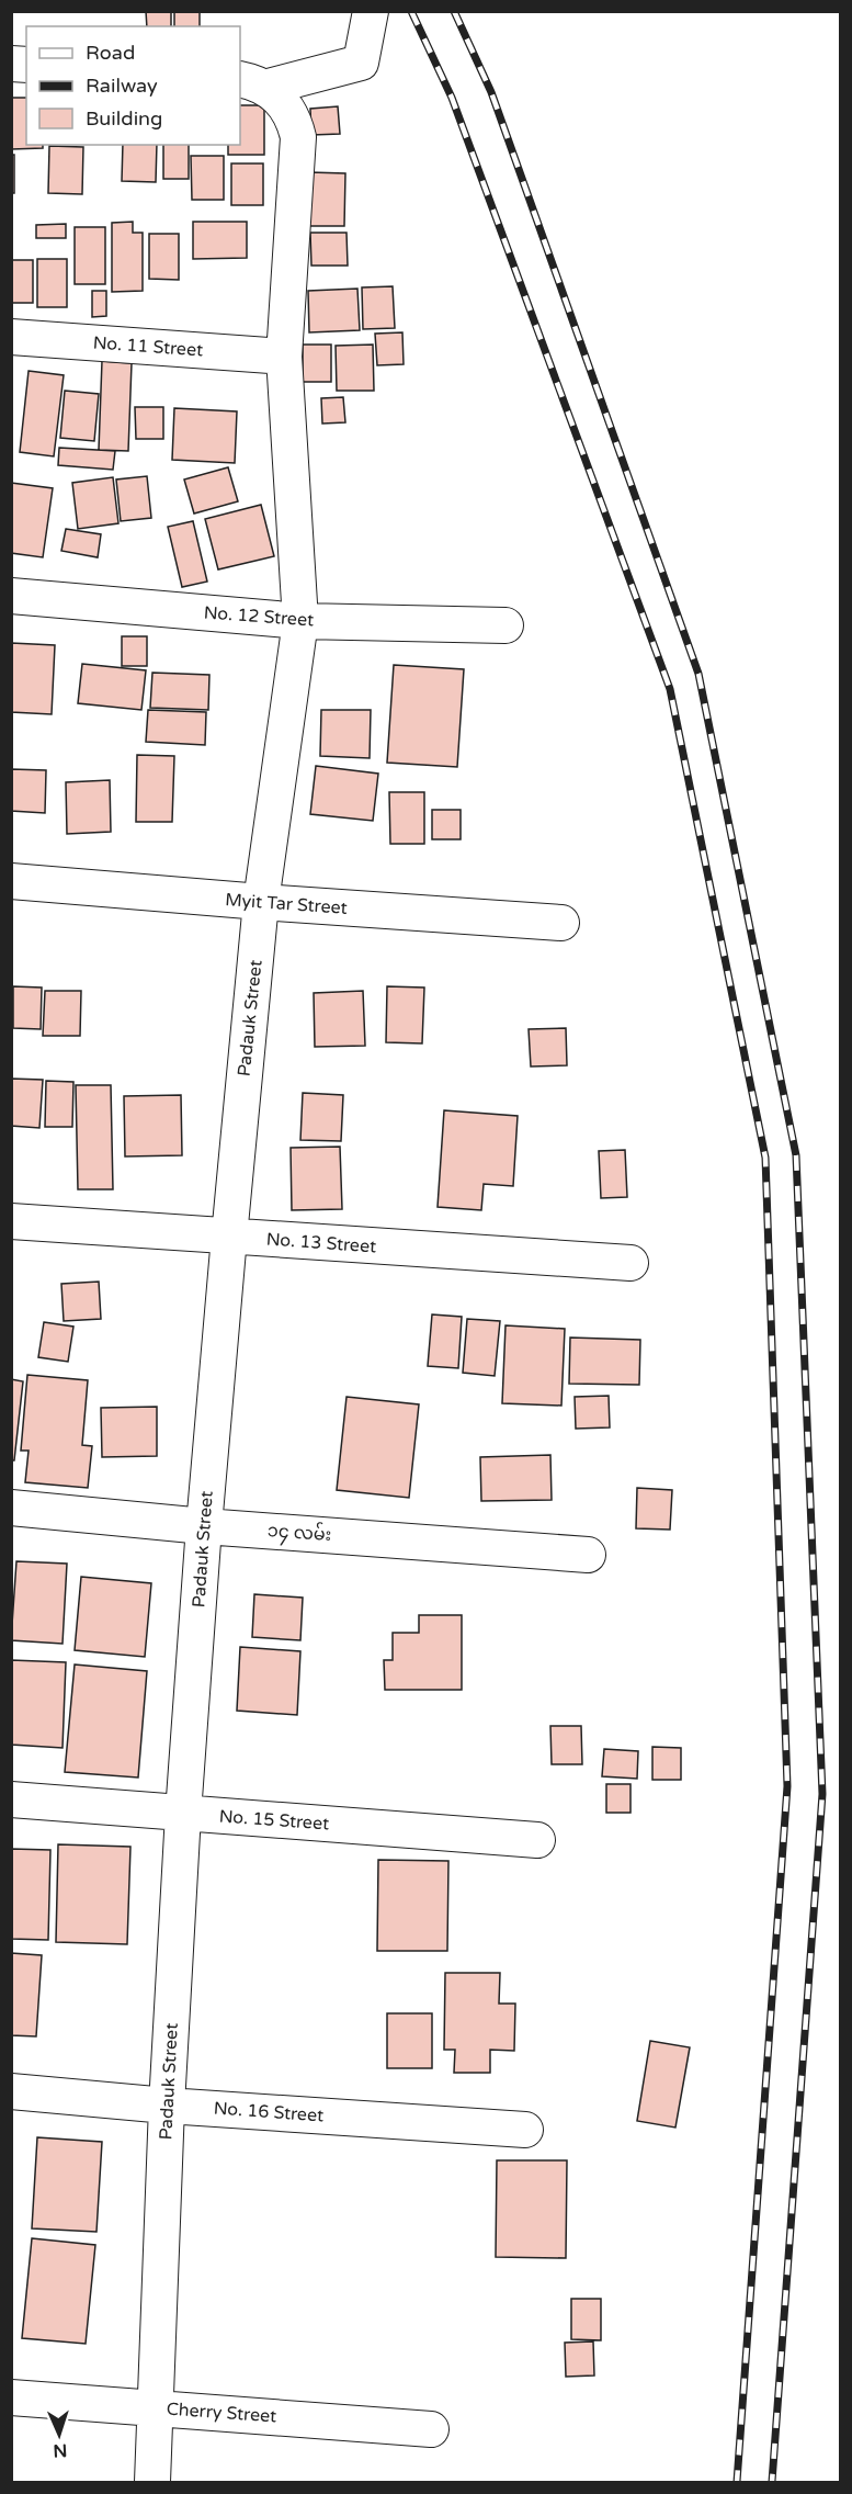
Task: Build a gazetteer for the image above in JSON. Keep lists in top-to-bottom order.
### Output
{
  "streets": {
    "street": [
      "No. 11 Street",
      "No. 12 Street",
      "Myit Tar Street",
      "Padauk Street",
      "No. 13 Street",
      "၁၄ လမ်း",
      "No. 15 Street",
      "No. 16 Street",
      "Cherry Street"
    ]
  },
  "crossings": [
    ["No. 11 Street", "Padauk Street"],
    ["No. 12 Street", "Padauk Street"],
    ["Myit Tar Street", "Padauk Street"],
    ["Padauk Street", "No. 13 Street"],
    ["Padauk Street", "၁၄ လမ်း"],
    ["Padauk Street", "No. 15 Street"],
    ["Padauk Street", "No. 16 Street"],
    ["Padauk Street", "Cherry Street"]
  ],
  "legend": ["Road", "Railway", "Building"],
  "north": "bottom"
}
